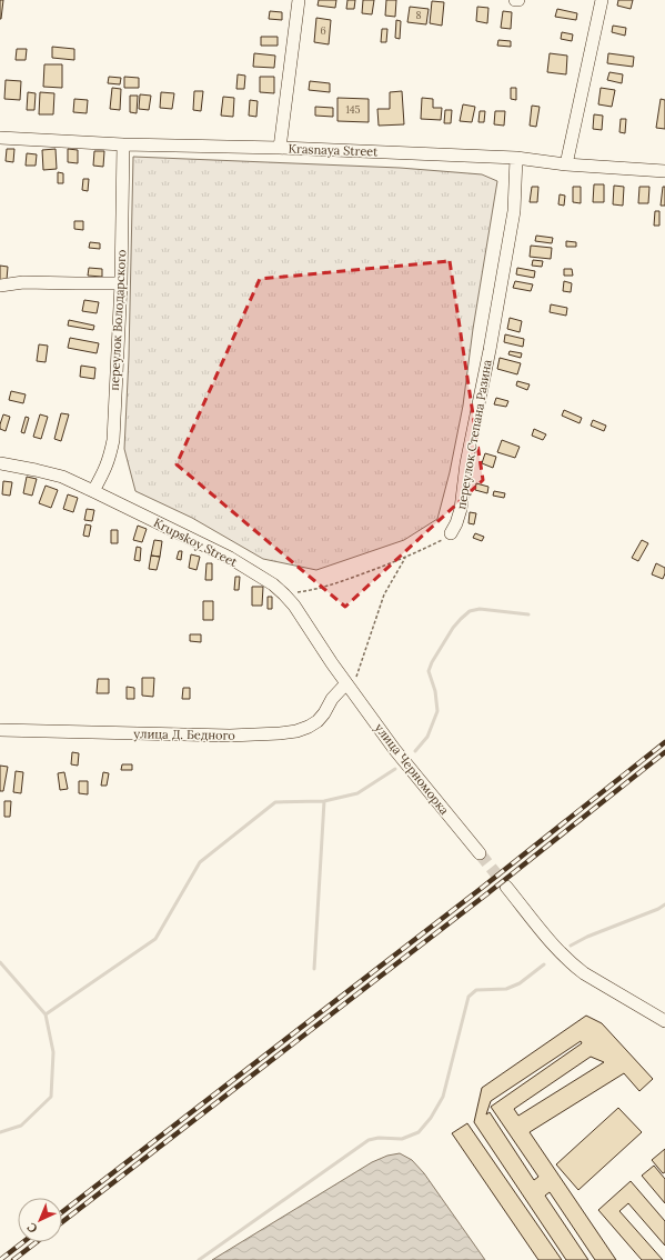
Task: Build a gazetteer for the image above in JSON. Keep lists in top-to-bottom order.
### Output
{
  "streets": {
    "street": [
      "Krasnaya Street",
      "переулок Володарского",
      "переулок Степана Разина",
      "Krupskoy Street",
      "улица Д. Бедного",
      "улица Черноморка"
    ]
  },
  "crossings": [
    ["Krasnaya Street", "переулок Володарского"],
    ["Krasnaya Street", "переулок Степана Разина"],
    ["переулок Володарского", "Krupskoy Street"],
    ["Krupskoy Street", "улица Д. Бедного"],
    ["Krupskoy Street", "улица Черноморка"],
    ["улица Д. Бедного", "улица Черноморка"]
  ],
  "house_numbers": ["8", "6", "145"],
  "north": "bottom left"
}
